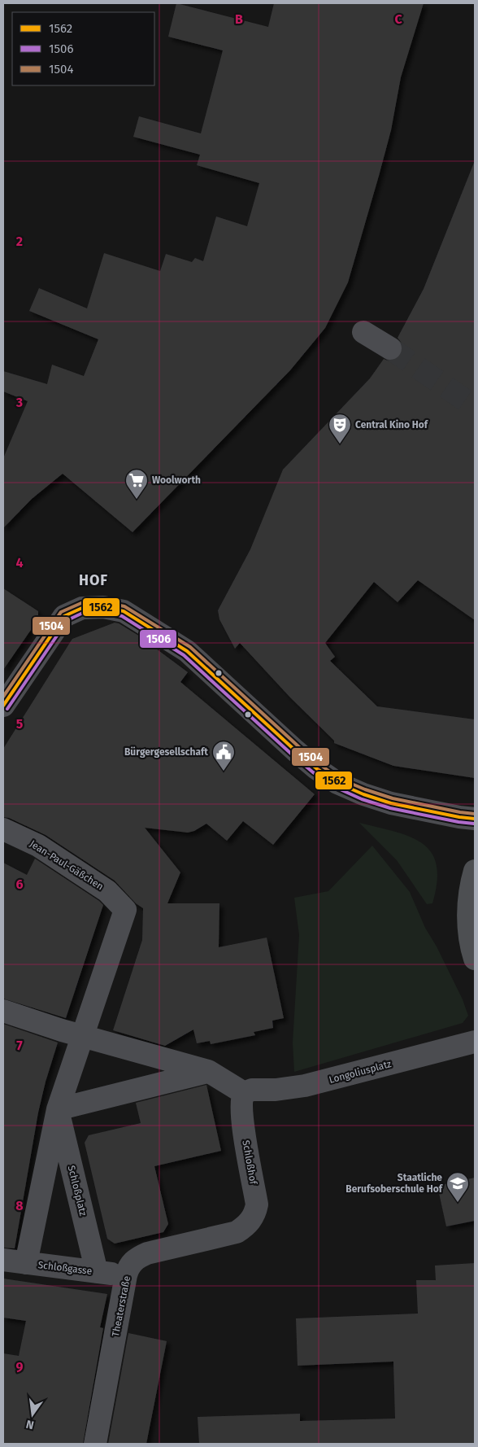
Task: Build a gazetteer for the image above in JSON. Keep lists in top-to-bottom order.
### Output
{
  "streets": {
    "street": [
      "Jean-Paul-Gäßchen",
      "Longoliusplatz",
      "Schloßhof",
      "Schloßplatz",
      "Schloßgasse",
      "Theaterstraße"
    ]
  },
  "crossings": [
    ["Longoliusplatz", "Schloßhof"],
    ["Schloßhof", "Theaterstraße"],
    ["Schloßplatz", "Schloßgasse"],
    ["Schloßgasse", "Theaterstraße"]
  ],
  "districts": ["HOF"],
  "places": {
    "theatre": ["Central Kino Hof"],
    "supermarket": ["Woolworth"],
    "public building": ["Bürgergesellschaft"],
    "school or university": ["Staatliche Berufsoberschule Hof"]
  },
  "lines": ["transit line 1504", "transit line 1562", "transit line 1506"],
  "legend": ["1562", "1506", "1504"],
  "north": "bottom",
  "grid": {
    "columns": ["B", "C"],
    "rows": [
      "2",
      "3",
      "4",
      "5",
      "6",
      "7",
      "8",
      "9"
    ]
  }
}
